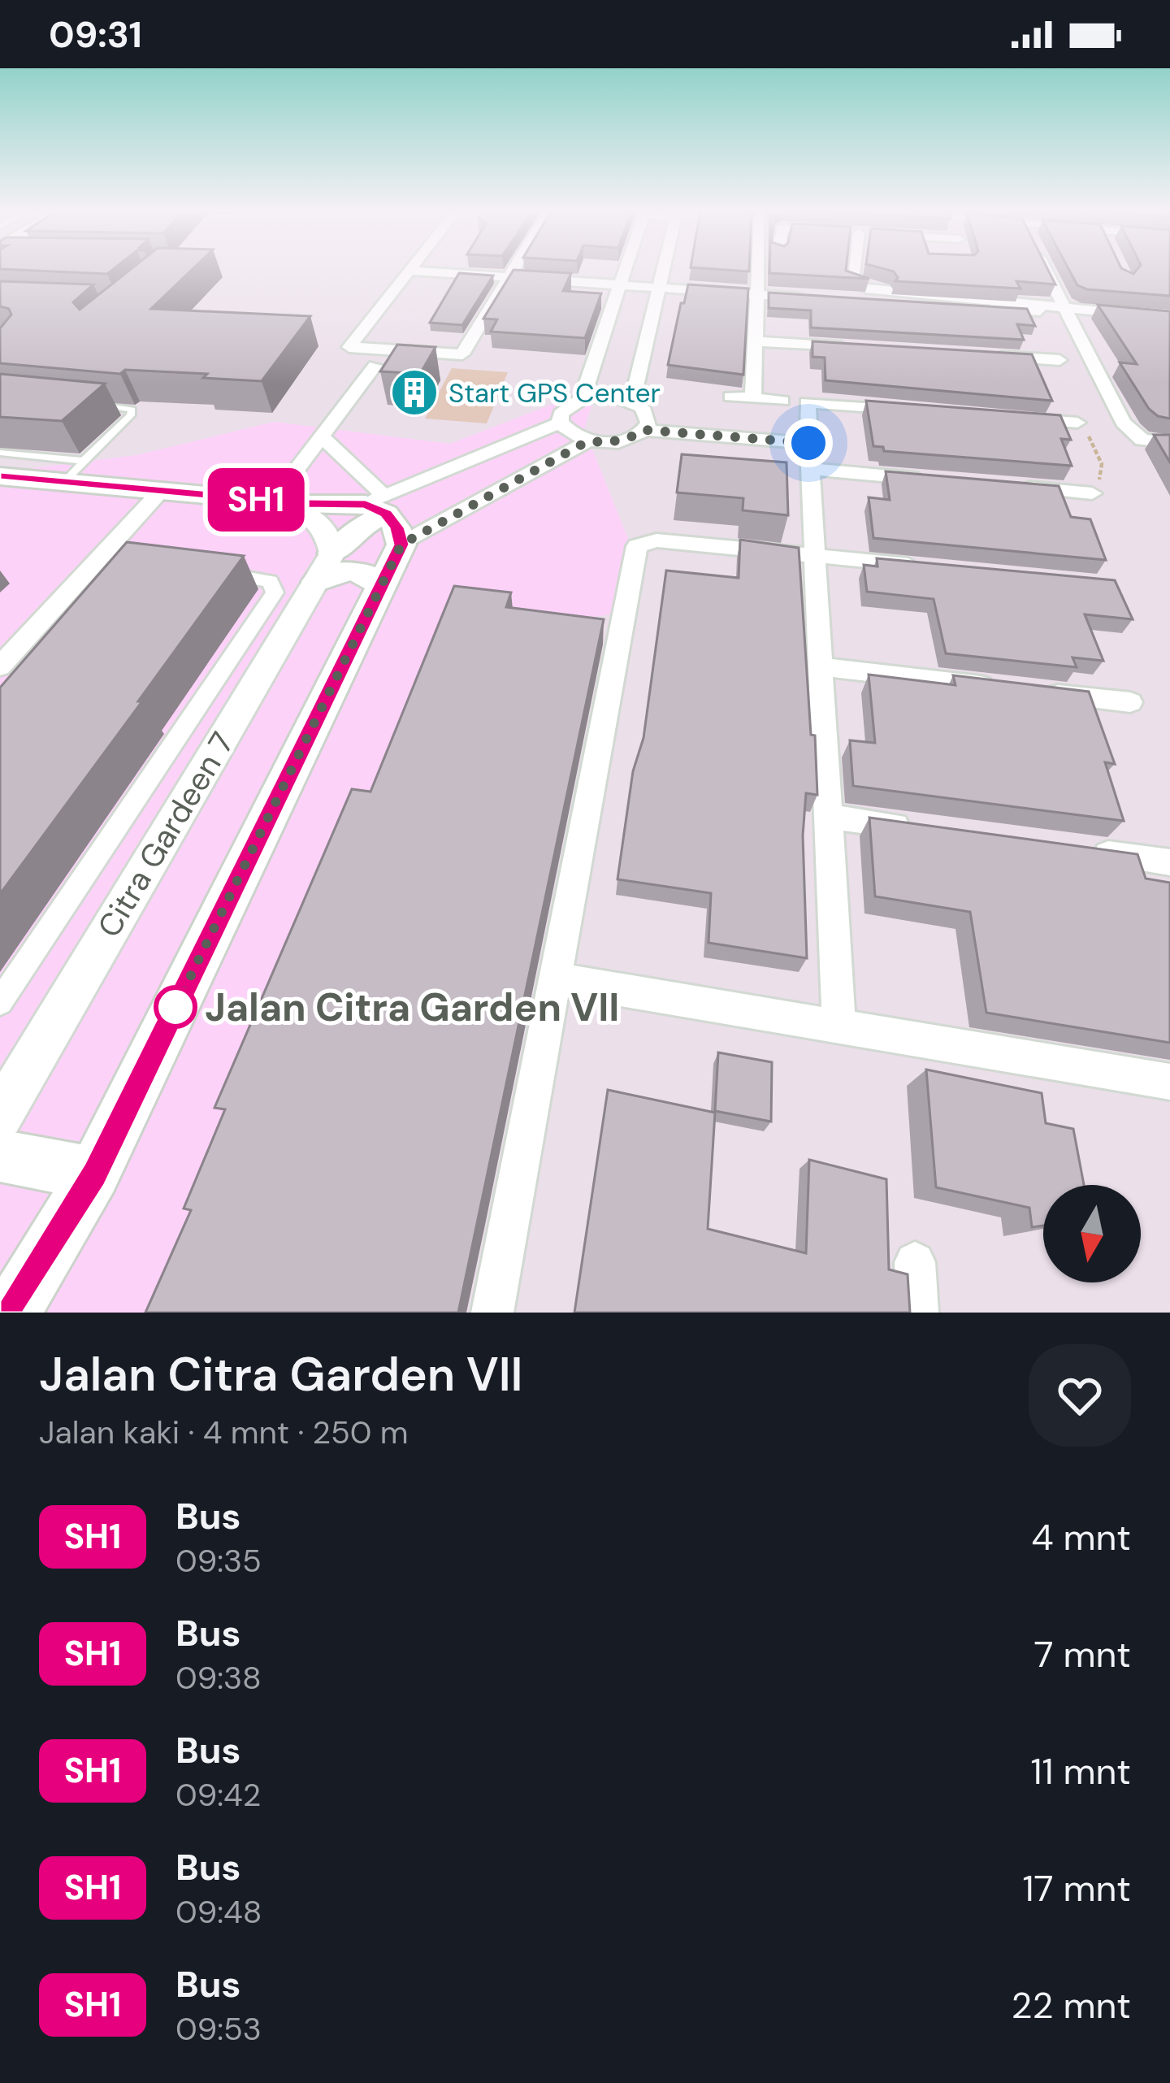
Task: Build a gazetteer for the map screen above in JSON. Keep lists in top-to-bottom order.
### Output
{
  "streets": {
    "street": ["Citra Gardeen 7"]
  },
  "places": {
    "building": ["Start GPS Center"],
    "other": ["Jalan Citra Garden VII"]
  },
  "lines": ["bus line SH1"],
  "north": "bottom",
  "page": {
    "status": "09:31",
    "on_map": "SH1",
    "heading": ["Jalan Citra Garden VII", "Jalan kaki · 4 mnt · 250 m"],
    "list": [
      {
        "mark": "SH1",
        "name": "Bus",
        "note": "09:35",
        "value": "4 mnt"
      },
      {
        "mark": "SH1",
        "name": "Bus",
        "note": "09:38",
        "value": "7 mnt"
      },
      {
        "mark": "SH1",
        "name": "Bus",
        "note": "09:42",
        "value": "11 mnt"
      },
      {
        "mark": "SH1",
        "name": "Bus",
        "note": "09:48",
        "value": "17 mnt"
      },
      {
        "mark": "SH1",
        "name": "Bus",
        "note": "09:53",
        "value": "22 mnt"
      }
    ]
  }
}
